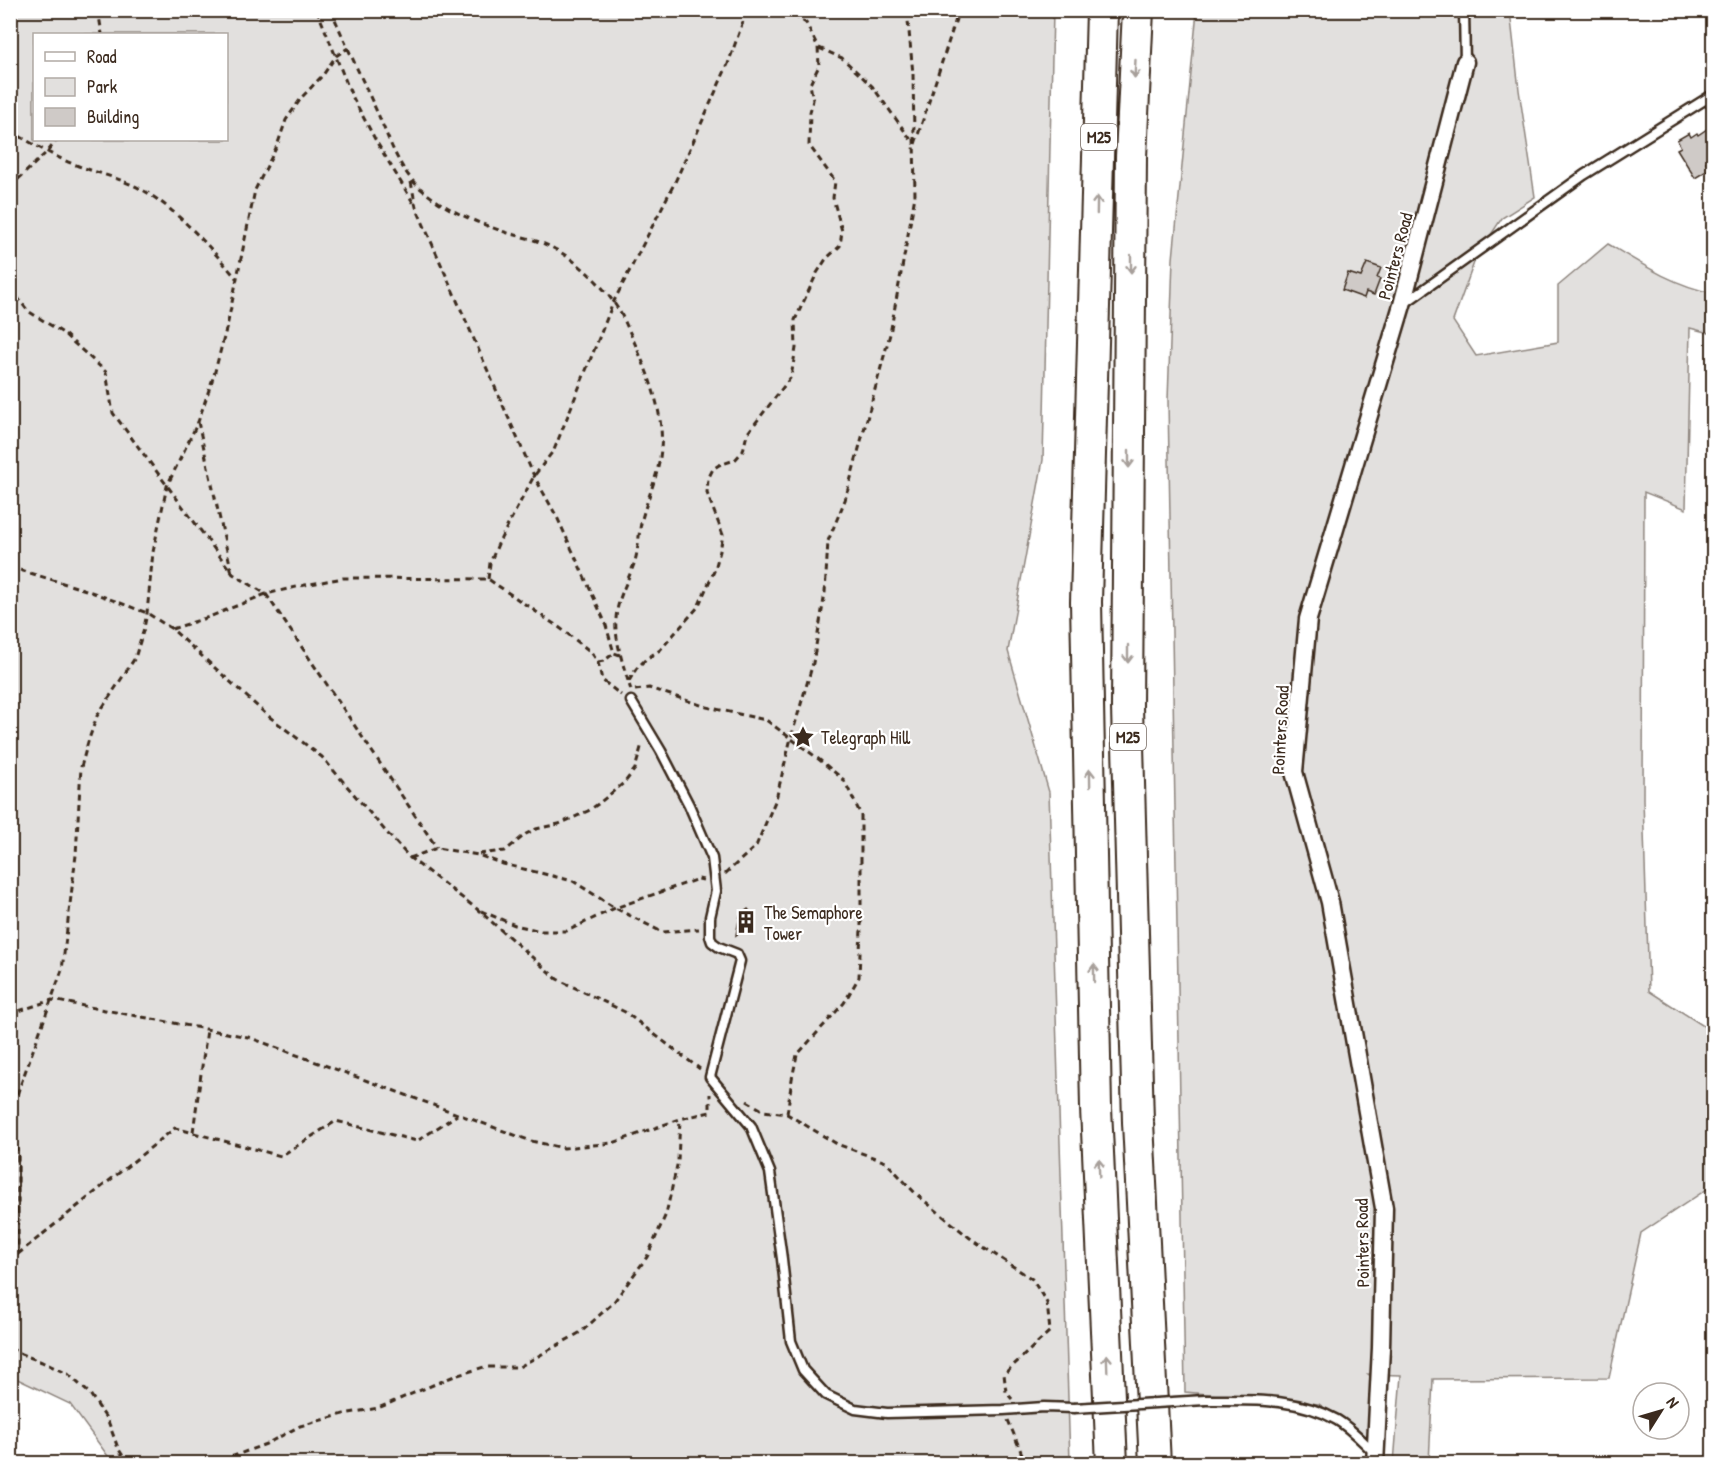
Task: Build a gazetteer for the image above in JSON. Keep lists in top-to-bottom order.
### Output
{
  "streets": {
    "highway": ["M25"],
    "street": ["Pointers Road"]
  },
  "places": {
    "place": ["Telegraph Hill"],
    "building": ["The Semaphore Tower"]
  },
  "legend": ["Road", "Park", "Building"],
  "north": "top right"
}
